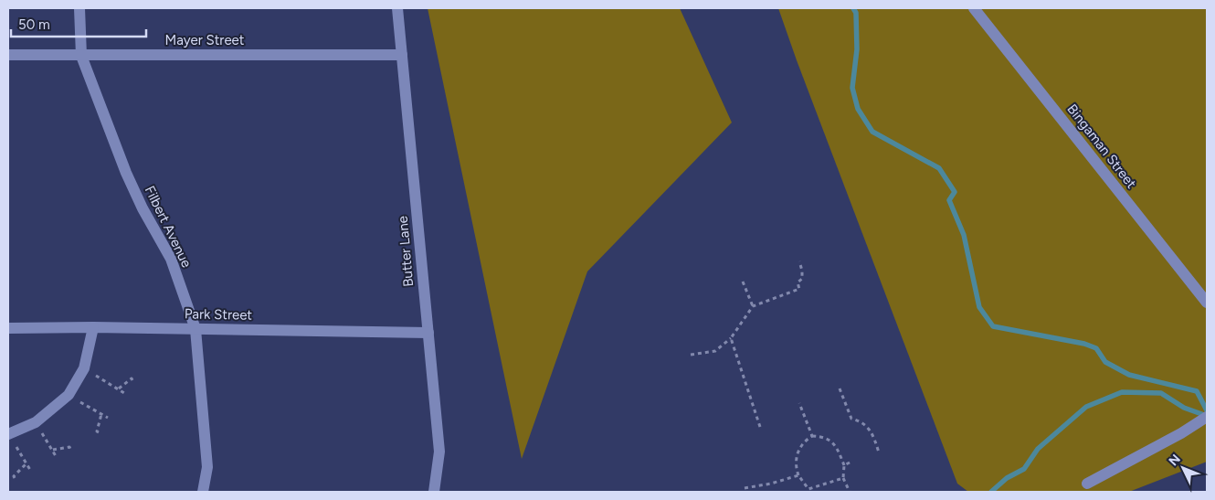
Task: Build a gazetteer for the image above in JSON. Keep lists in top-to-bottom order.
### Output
{
  "streets": {
    "street": [
      "Mayer Street",
      "Bingaman Street",
      "Filbert Avenue",
      "Butter Lane",
      "Park Street"
    ]
  },
  "crossings": [
    ["Mayer Street", "Filbert Avenue"],
    ["Mayer Street", "Butter Lane"],
    ["Filbert Avenue", "Park Street"],
    ["Butter Lane", "Park Street"]
  ],
  "scale_bar": "50 m",
  "north": "top left"
}
